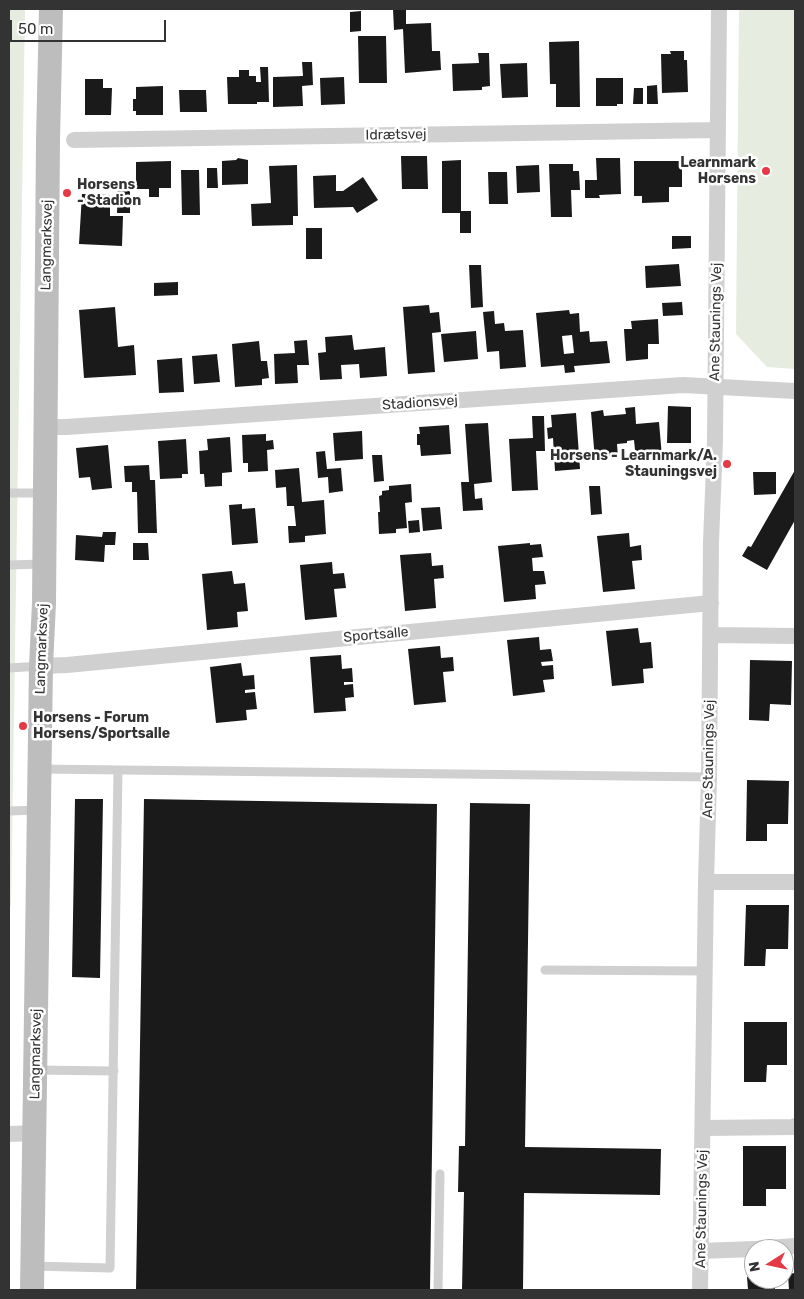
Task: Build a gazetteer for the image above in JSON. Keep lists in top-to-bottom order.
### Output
{
  "streets": {
    "main road": ["Langmarksvej"],
    "street": [
      "Idrætsvej",
      "Ane Staunings Vej",
      "Stadionsvej",
      "Sportsalle"
    ]
  },
  "crossings": [
    ["Idrætsvej", "Ane Staunings Vej"],
    ["Langmarksvej", "Stadionsvej"],
    ["Langmarksvej", "Sportsalle"],
    ["Ane Staunings Vej", "Stadionsvej"],
    ["Ane Staunings Vej", "Sportsalle"]
  ],
  "places": [
    "Learnmark Horsens",
    "Horsens - Stadion",
    "Horsens - Learnmark/A. Stauningsvej",
    "Horsens - Forum Horsens/Sportsalle"
  ],
  "scale_bar": "50 m",
  "north": "left"
}
